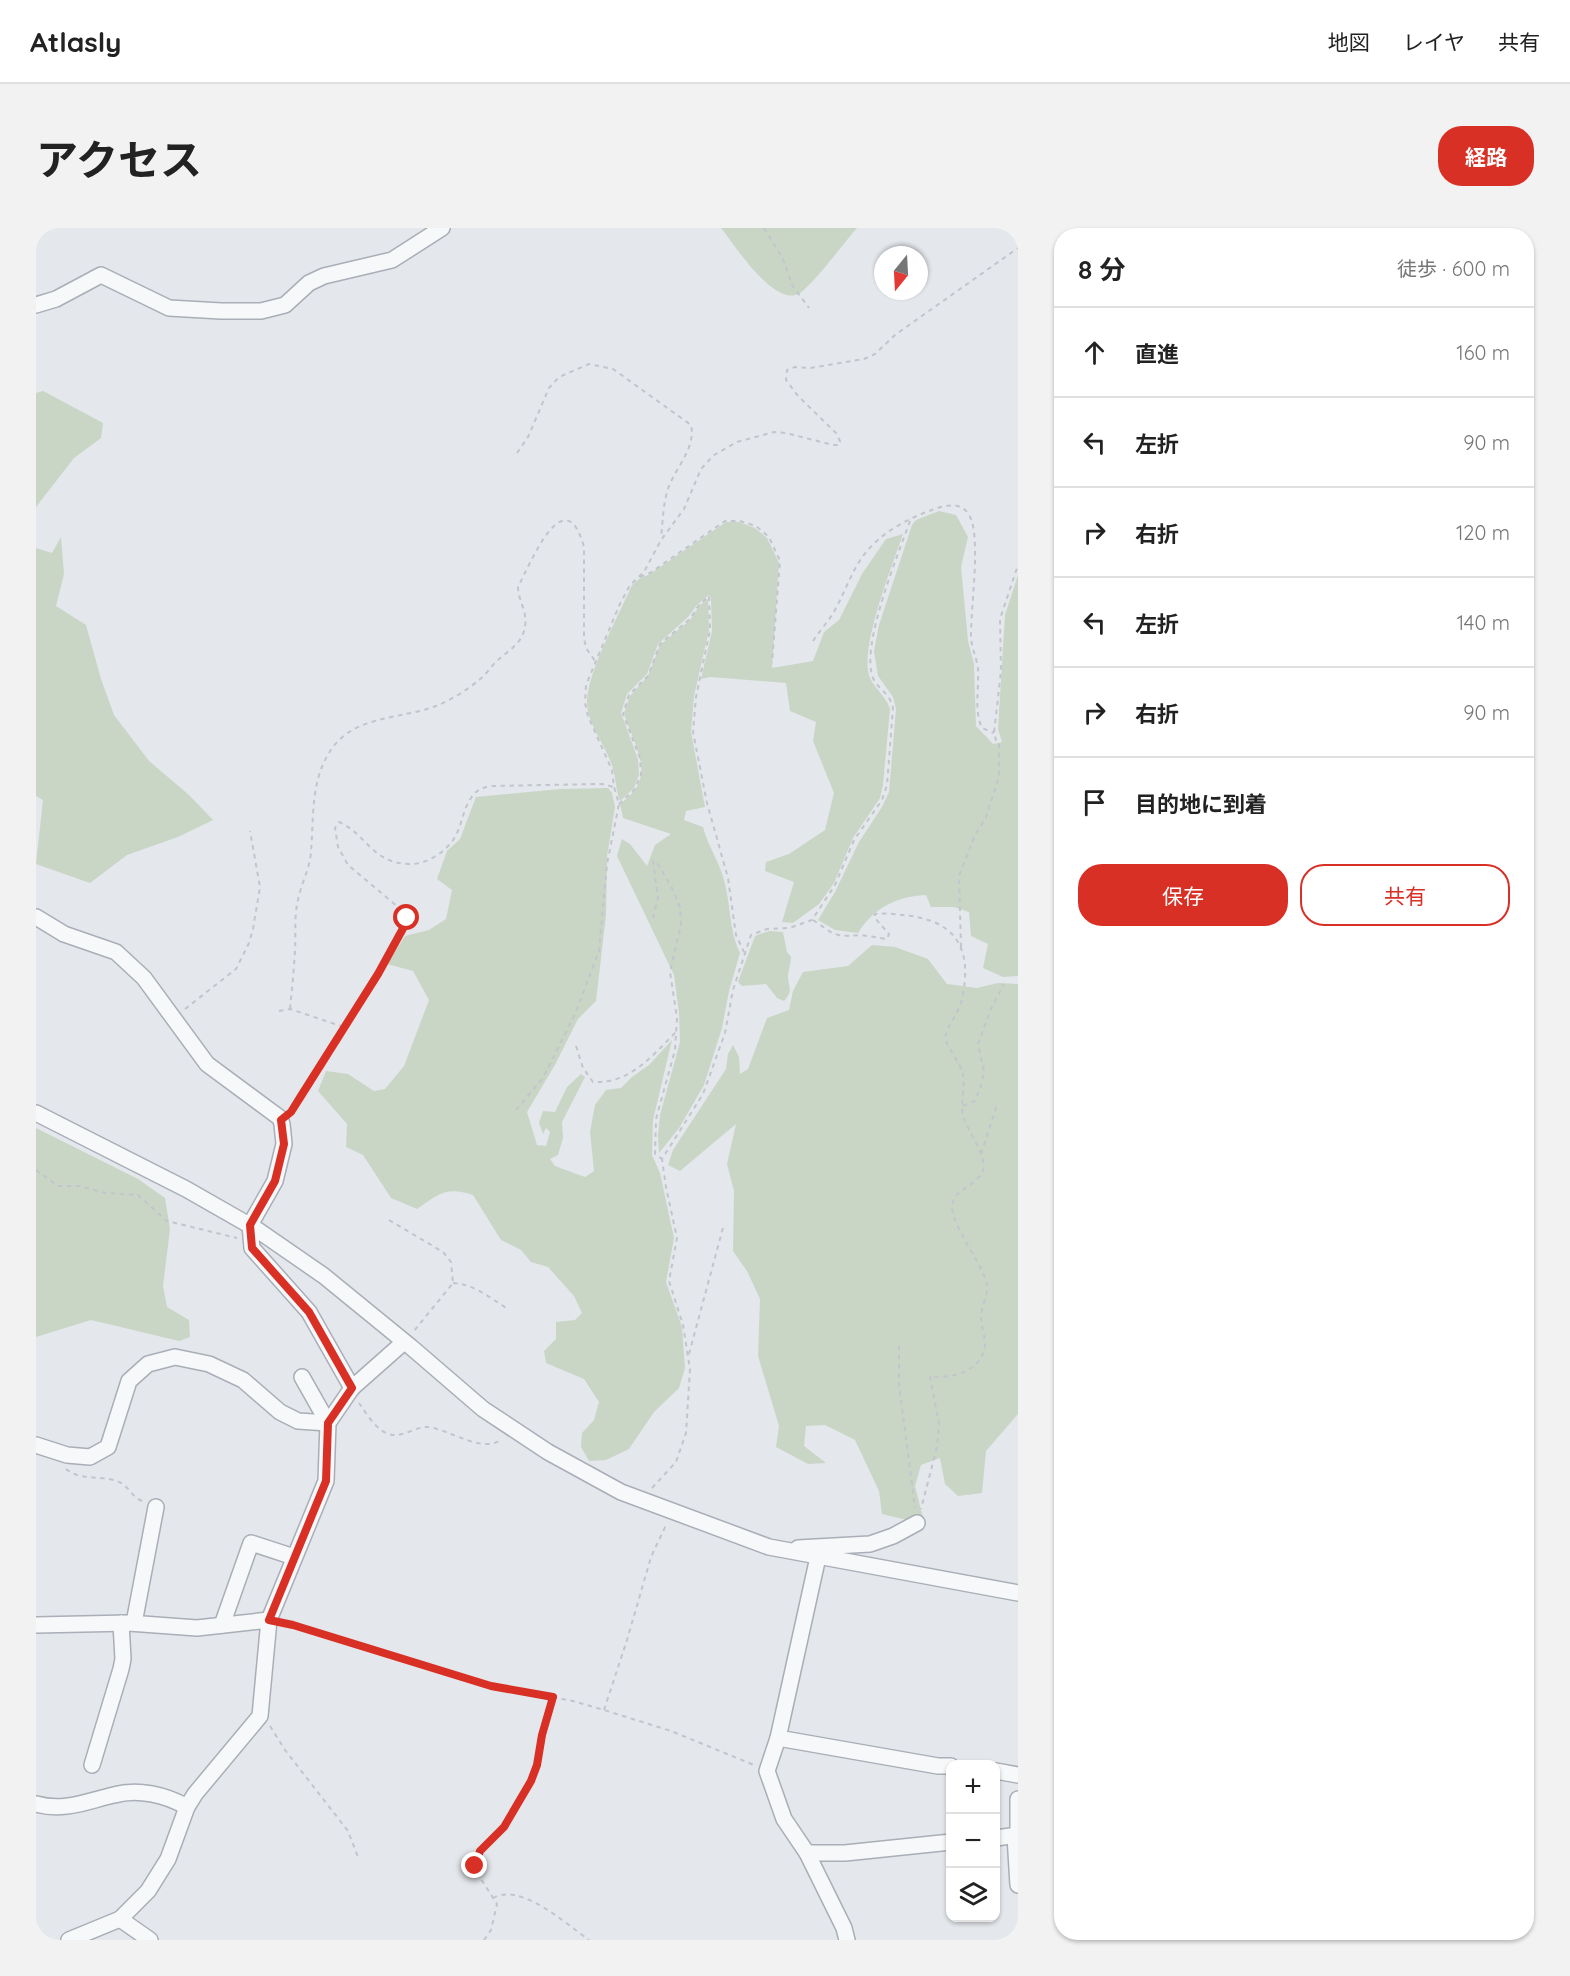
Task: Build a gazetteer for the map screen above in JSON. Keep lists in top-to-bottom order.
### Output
{
  "north": "bottom",
  "page": {
    "header": "Atlasly",
    "nav": ["地図", "レイヤ", "共有"],
    "title": "アクセス",
    "buttons": [
      "経路",
      ["保存", "共有"]
    ],
    "heading": ["8 分", "徒歩 · 600 m"],
    "list": [
      ["直進", "160 m"],
      ["左折", "90 m"],
      ["右折", "120 m"],
      ["左折", "140 m"],
      ["右折", "90 m"],
      "目的地に到着"
    ],
    "map_buttons": ["+", "−"]
  }
}
